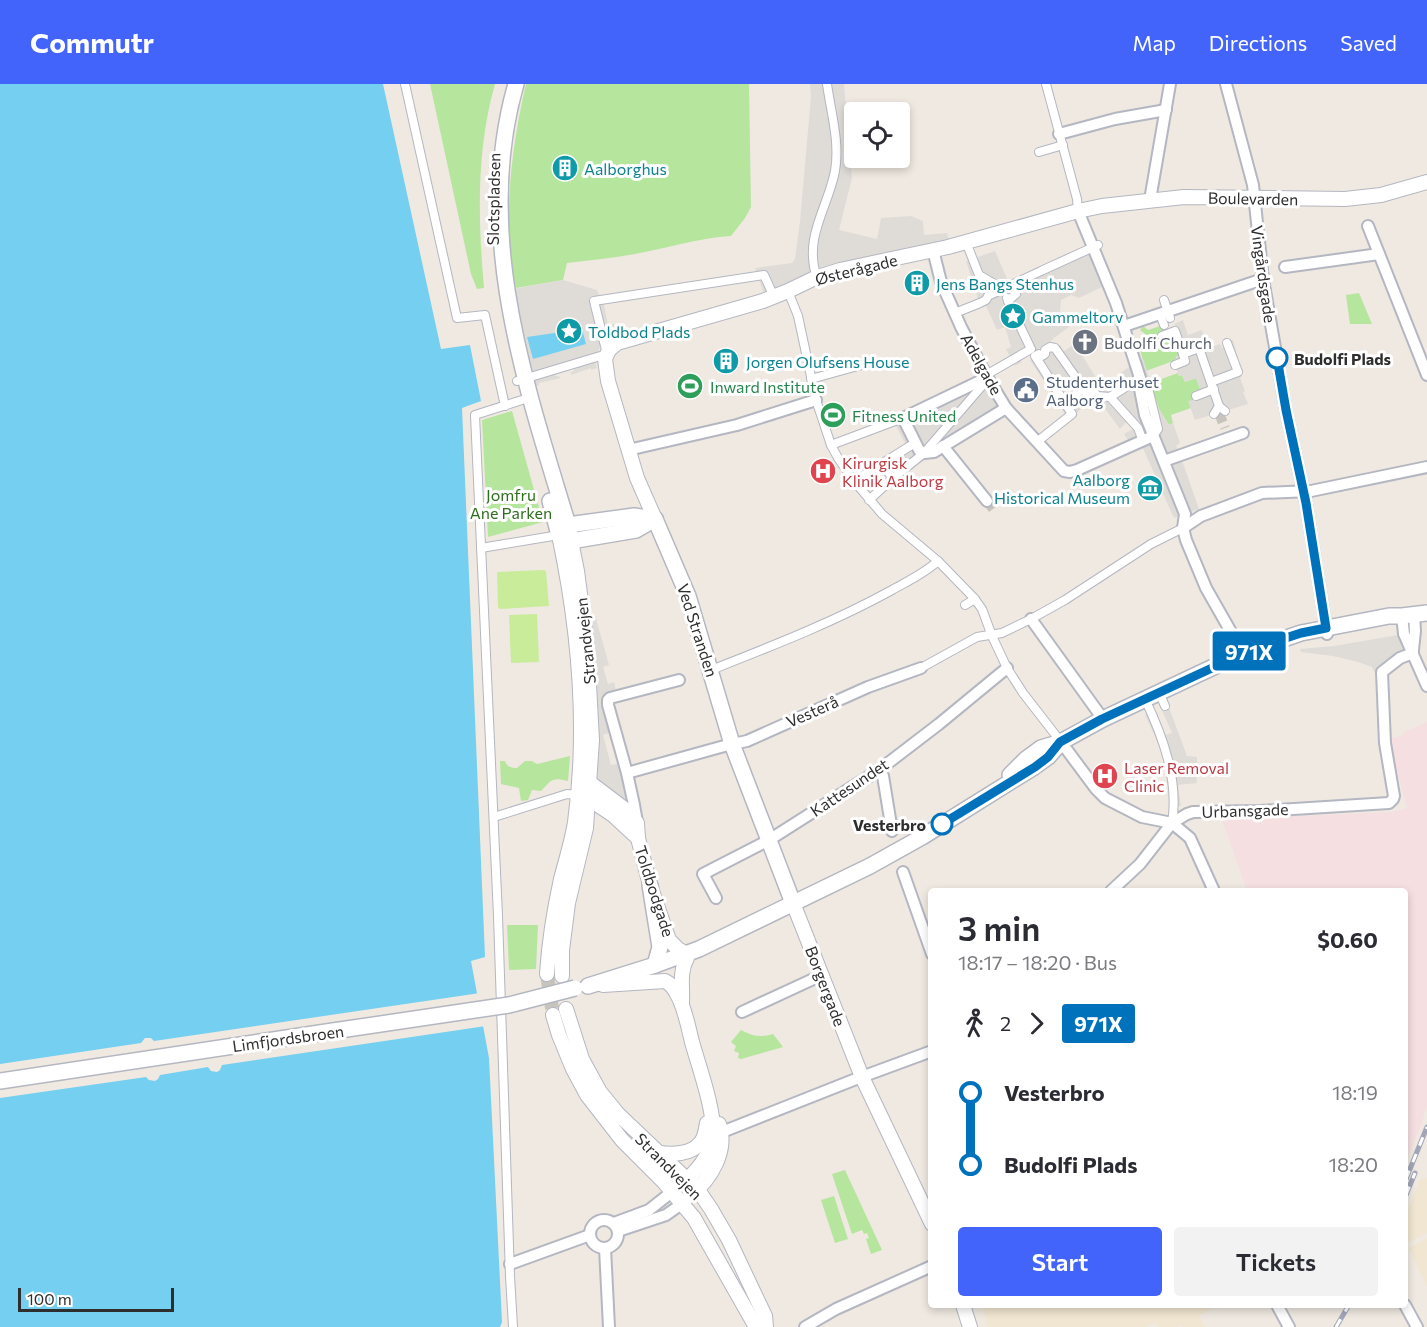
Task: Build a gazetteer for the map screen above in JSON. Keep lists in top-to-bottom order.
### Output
{
  "streets": {
    "main road": [
      "Slotspladsen",
      "Ved Stranden",
      "Strandvejen",
      "Borgergade",
      "Limfjordsbroen"
    ],
    "street": [
      "Boulevarden",
      "Østerågade",
      "Vingårdsgade",
      "Adelgade",
      "Vesterå",
      "Kattesundet",
      "Urbansgade",
      "Toldbodgade"
    ]
  },
  "crossings": [
    ["Boulevarden", "Østerågade"],
    ["Boulevarden", "Vingårdsgade"],
    ["Slotspladsen", "Strandvejen"],
    ["Østerågade", "Adelgade"],
    ["Østerågade", "Ved Stranden"],
    ["Ved Stranden", "Vesterå"],
    ["Ved Stranden", "Toldbodgade"],
    ["Ved Stranden", "Borgergade"],
    ["Strandvejen", "Toldbodgade"],
    ["Vesterå", "Toldbodgade"],
    ["Vesterå", "Borgergade"],
    ["Kattesundet", "Borgergade"]
  ],
  "parks": ["Jomfru Ane Parken"],
  "places": {
    "building": ["Aalborghus", "Jens Bangs Stenhus", "Jorgen Olufsens House"],
    "place": ["Gammeltorv", "Toldbod Plads"],
    "church": ["Budolfi Church"],
    "other": ["Budolfi Plads", "Vesterbro"],
    "sports": ["Inward Institute", "Fitness United"],
    "public building": ["Studenterhuset Aalborg"],
    "hospital": ["Kirurgisk Klinik Aalborg", "Laser Removal Clinic"],
    "museum": ["Aalborg Historical Museum"]
  },
  "lines": ["bus line 971X"],
  "scale_bar": "100 m",
  "page": {
    "header": "Commutr",
    "nav": ["Map", "Directions", "Saved"],
    "on_map": "971X",
    "heading": ["3 min", "18:17 – 18:20 · Bus", "$0.60"],
    "legs": ["2", "971X"],
    "list": [
      {
        "name": "Vesterbro",
        "value": "18:19"
      },
      {
        "name": "Budolfi Plads",
        "value": "18:20"
      }
    ],
    "buttons": ["Start", "Tickets"],
    "scale": "100 m"
  }
}
